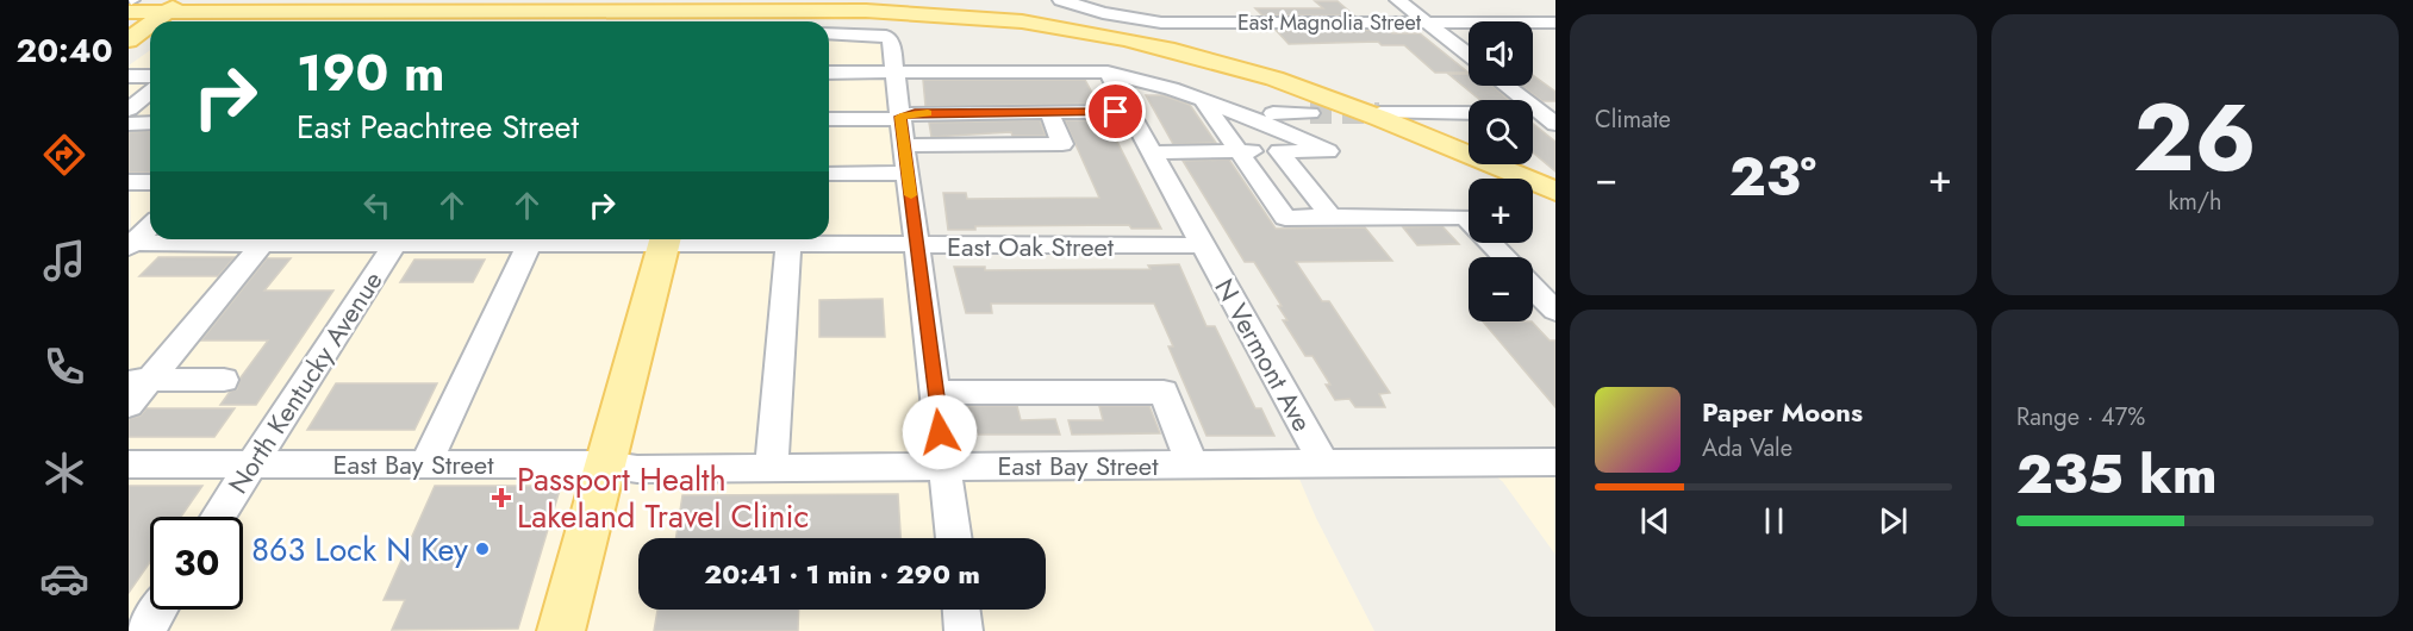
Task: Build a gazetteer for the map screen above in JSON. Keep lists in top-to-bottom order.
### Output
{
  "streets": {
    "street": [
      "East Magnolia Street",
      "East Oak Street",
      "N Vermont Ave",
      "North Kentucky Avenue",
      "East Bay Street"
    ]
  },
  "crossings": [
    ["East Oak Street", "N Vermont Ave"],
    ["N Vermont Ave", "East Bay Street"],
    ["North Kentucky Avenue", "East Bay Street"]
  ],
  "places": {
    "health": ["Passport Health Lakeland Travel Clinic"],
    "other": ["863 Lock N Key"]
  },
  "page": {
    "tabs": "20:40",
    "tile": [
      "Climate",
      ["26", "km/h"],
      ["Range · 47%", "235 km"]
    ],
    "map_buttons": ["+", "−"],
    "turn": ["190 m", "East Peachtree Street"],
    "heat": ["−", "23°", "+"],
    "song": ["Paper Moons", "Ada Vale"],
    "limit": "30",
    "trip": "20:41 · 1 min · 290 m"
  }
}
